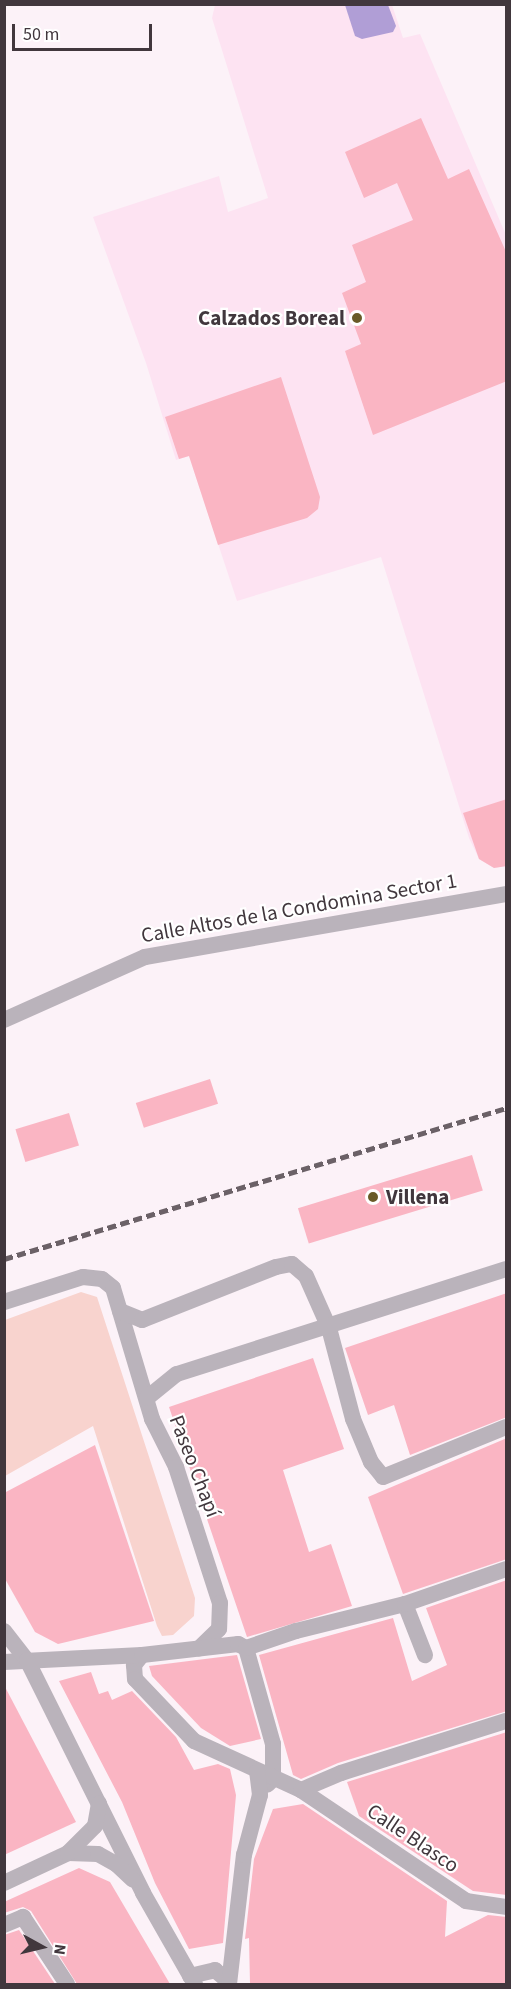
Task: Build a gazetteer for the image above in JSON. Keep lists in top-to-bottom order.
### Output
{
  "streets": {
    "street": ["Calle Altos de la Condomina Sector 1", "Paseo Chapí", "Calle Blasco"]
  },
  "places": ["Calzados Boreal", "Villena"],
  "scale_bar": "50 m",
  "north": "right"
}
